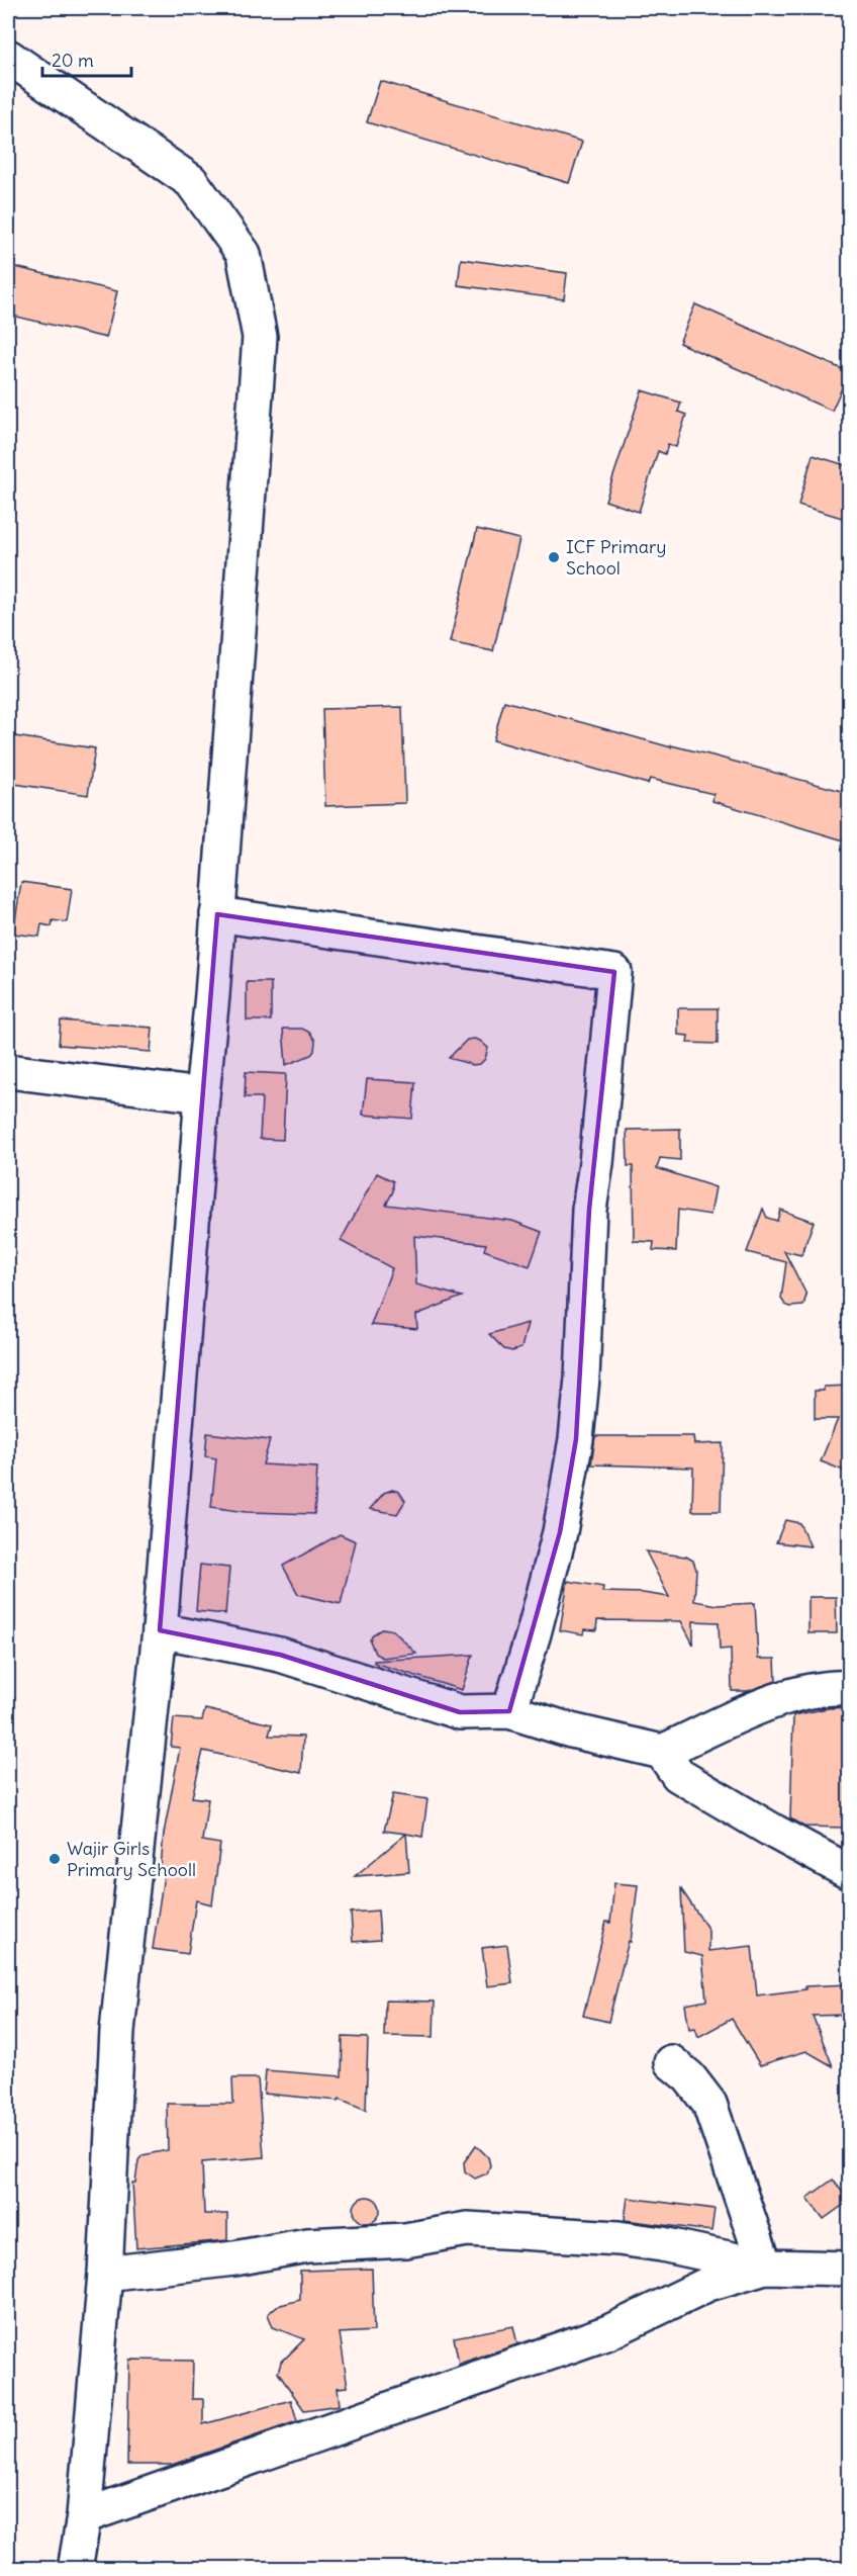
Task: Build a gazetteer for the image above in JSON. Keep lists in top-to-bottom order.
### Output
{
  "places": ["ICF Primary School", "Wajir Girls Primary Schooll"],
  "scale_bar": "20 m"
}
